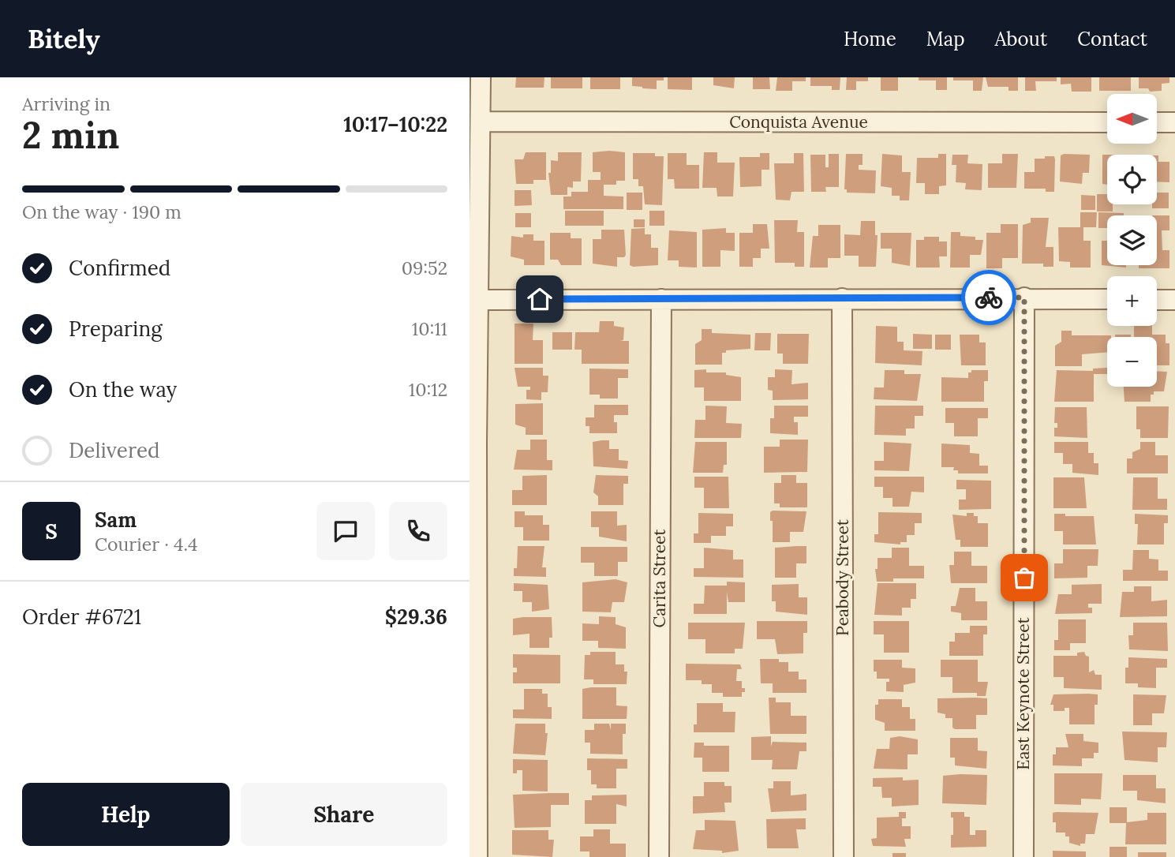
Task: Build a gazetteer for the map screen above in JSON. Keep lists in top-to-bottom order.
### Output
{
  "streets": {
    "street": [
      "Conquista Avenue",
      "Peabody Street",
      "Carita Street",
      "East Keynote Street"
    ]
  },
  "north": "left",
  "page": {
    "header": "Bitely",
    "nav": [
      "Home",
      "Map",
      "About",
      "Contact"
    ],
    "heading": ["2 min", "Arriving in", "10:17–10:22"],
    "panel": [
      "Sam",
      "Courier · 4.4",
      "Order #6721",
      "$29.36"
    ],
    "map_buttons": ["+", "−"],
    "bar": "On the way · 190 m",
    "list": [
      ["Confirmed", "09:52"],
      ["Preparing", "10:11"],
      ["On the way", "10:12"],
      "Delivered"
    ],
    "round": "S",
    "buttons": ["Help", "Share"]
  }
}
